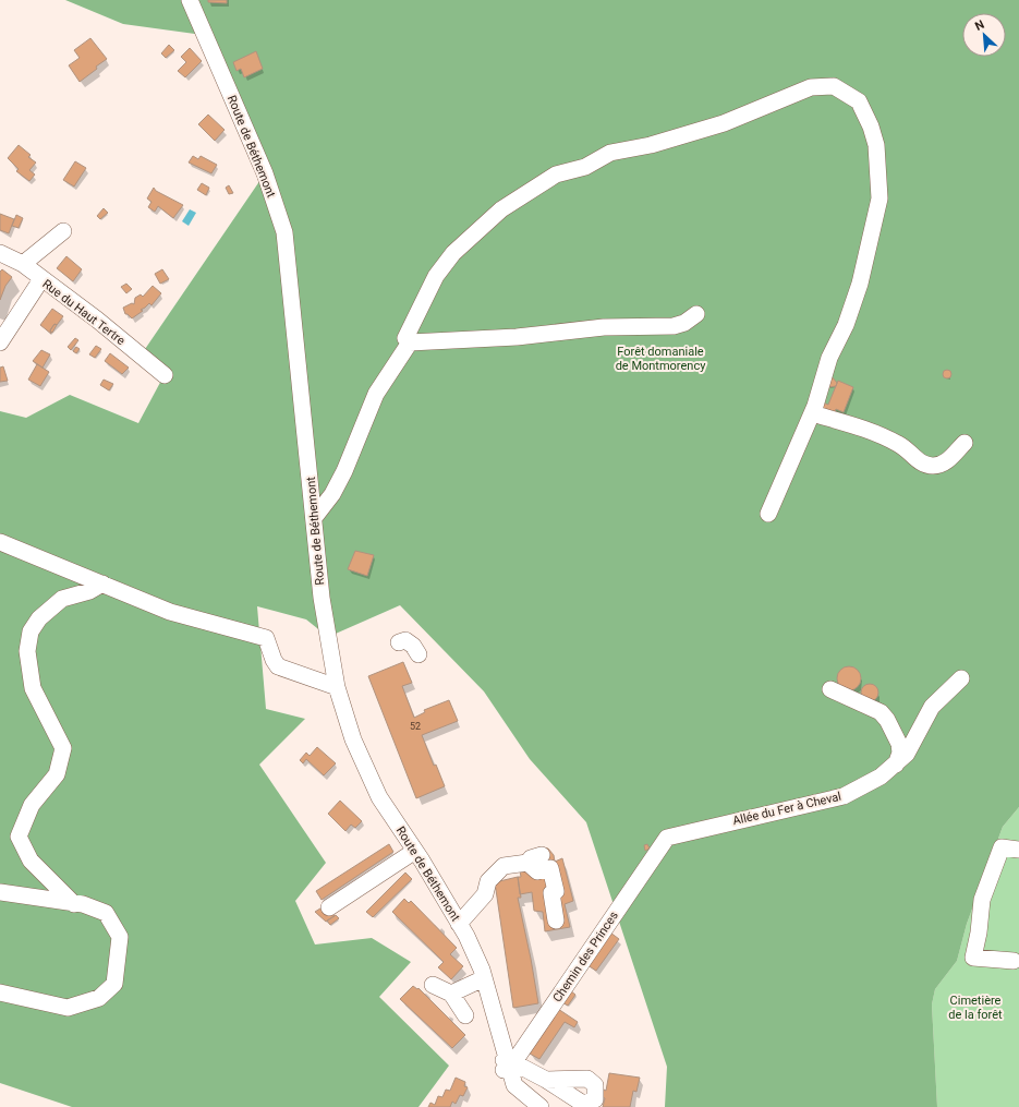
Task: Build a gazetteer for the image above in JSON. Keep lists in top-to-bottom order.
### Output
{
  "streets": {
    "street": [
      "Route de Béthemont",
      "Rue du Haut Tertre",
      "Allée du Fer à Cheval",
      "Chemin des Princes"
    ]
  },
  "crossings": [
    ["Route de Béthemont", "Chemin des Princes"],
    ["Allée du Fer à Cheval", "Chemin des Princes"]
  ],
  "parks": ["Forêt domaniale de Montmorency", "Cimetière de la forêt"],
  "house_numbers": ["52"],
  "north": "top left"
}
